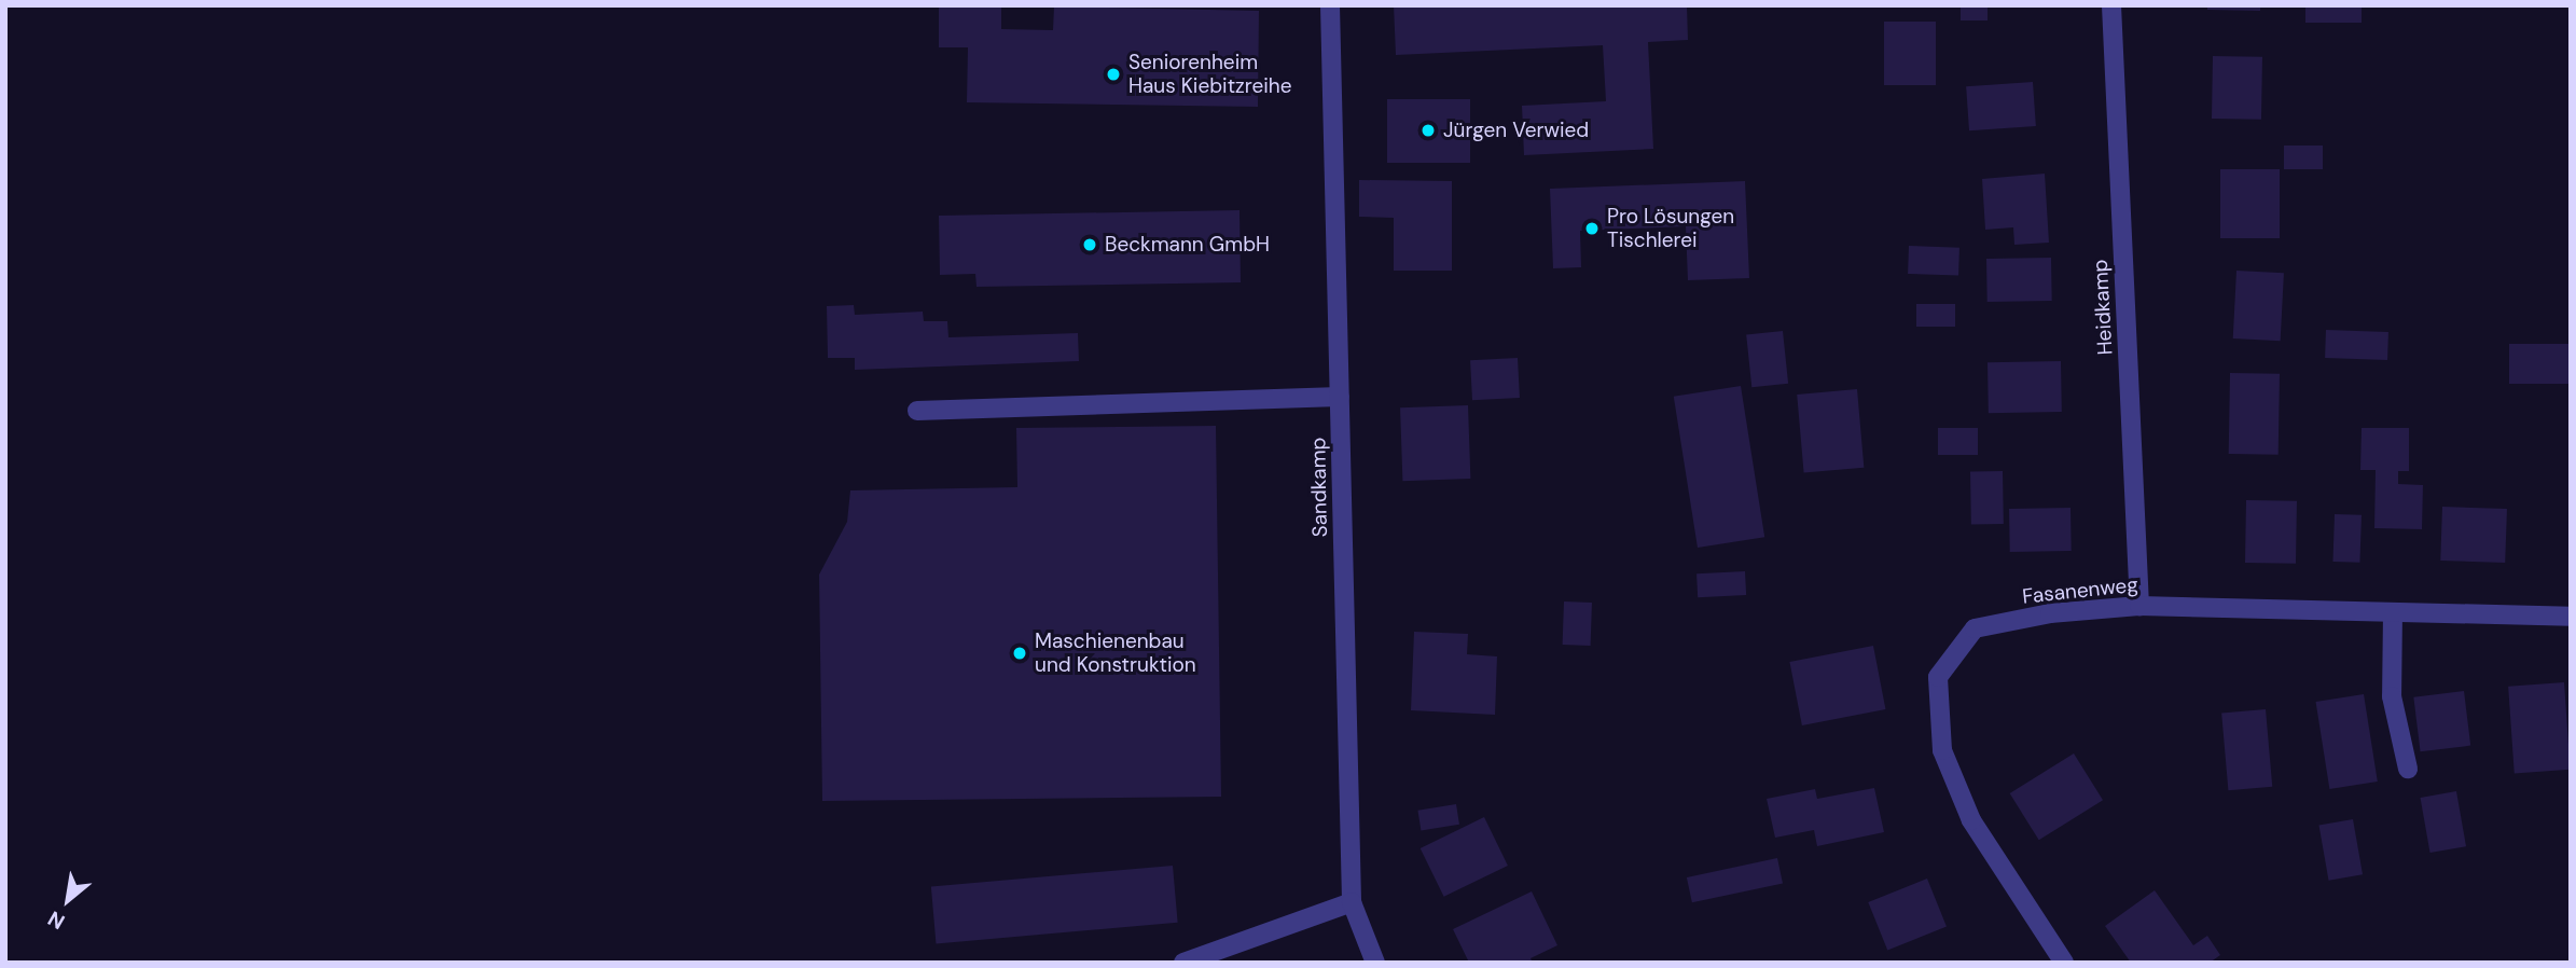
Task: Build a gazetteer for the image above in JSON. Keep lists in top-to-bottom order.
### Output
{
  "streets": {
    "street": ["Heidkamp", "Sandkamp", "Fasanenweg"]
  },
  "crossings": [
    ["Heidkamp", "Fasanenweg"]
  ],
  "places": [
    "Seniorenheim Haus Kiebitzreihe",
    "Jürgen Verwied",
    "Pro Lösungen Tischlerei",
    "Beckmann GmbH",
    "Maschienenbau und Konstruktion"
  ],
  "north": "bottom left"
}
